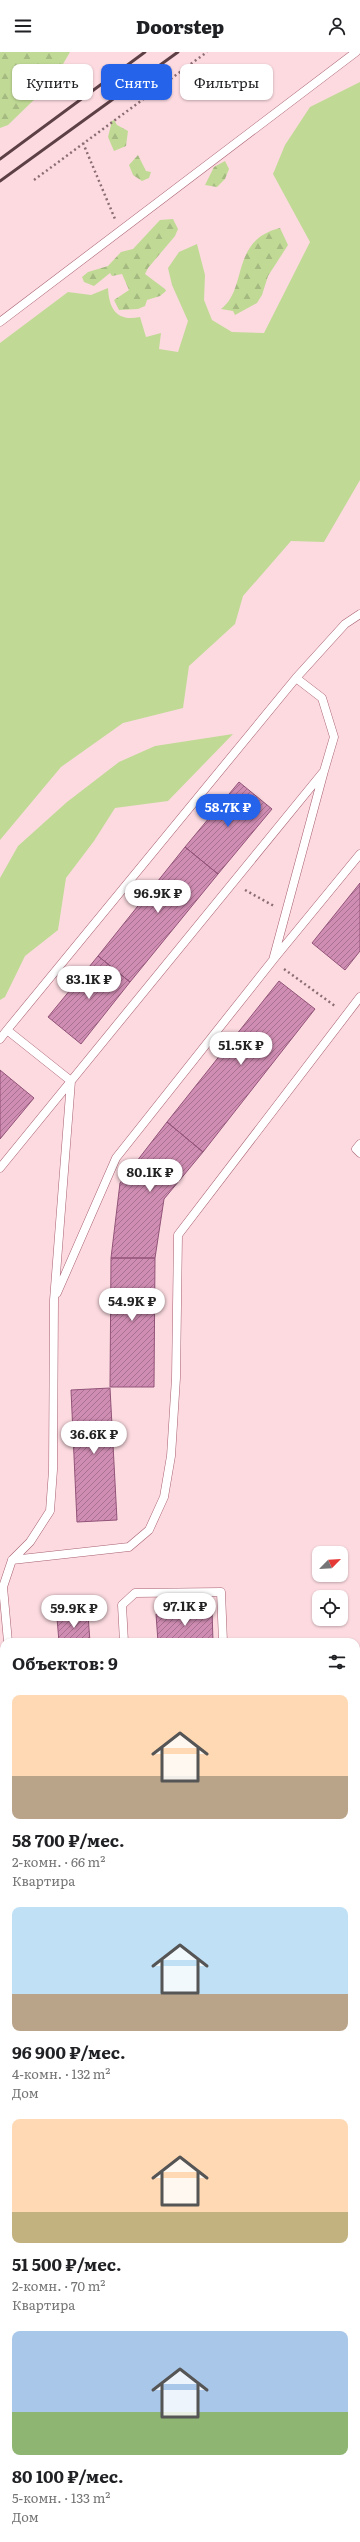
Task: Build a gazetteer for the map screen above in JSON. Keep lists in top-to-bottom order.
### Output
{
  "north": "top right",
  "page": {
    "header": "Doorstep",
    "chip": ["Купить", "Снять", "Фильтры"],
    "price": [
      "58.7K ₽",
      "96.9K ₽",
      "83.1K ₽",
      "51.5K ₽",
      "80.1K ₽",
      "54.9K ₽",
      "36.6K ₽",
      "97.1K ₽",
      "59.9K ₽"
    ],
    "heading": "Объектов: 9",
    "list": [
      {
        "name": "58 700 ₽/мес.",
        "note": "2-комн. · 66 m² · Квартира"
      },
      {
        "name": "96 900 ₽/мес.",
        "note": "4-комн. · 132 m² · Дом"
      },
      {
        "name": "51 500 ₽/мес.",
        "note": "2-комн. · 70 m² · Квартира"
      },
      {
        "name": "80 100 ₽/мес.",
        "note": "5-комн. · 133 m² · Дом"
      }
    ]
  }
}
